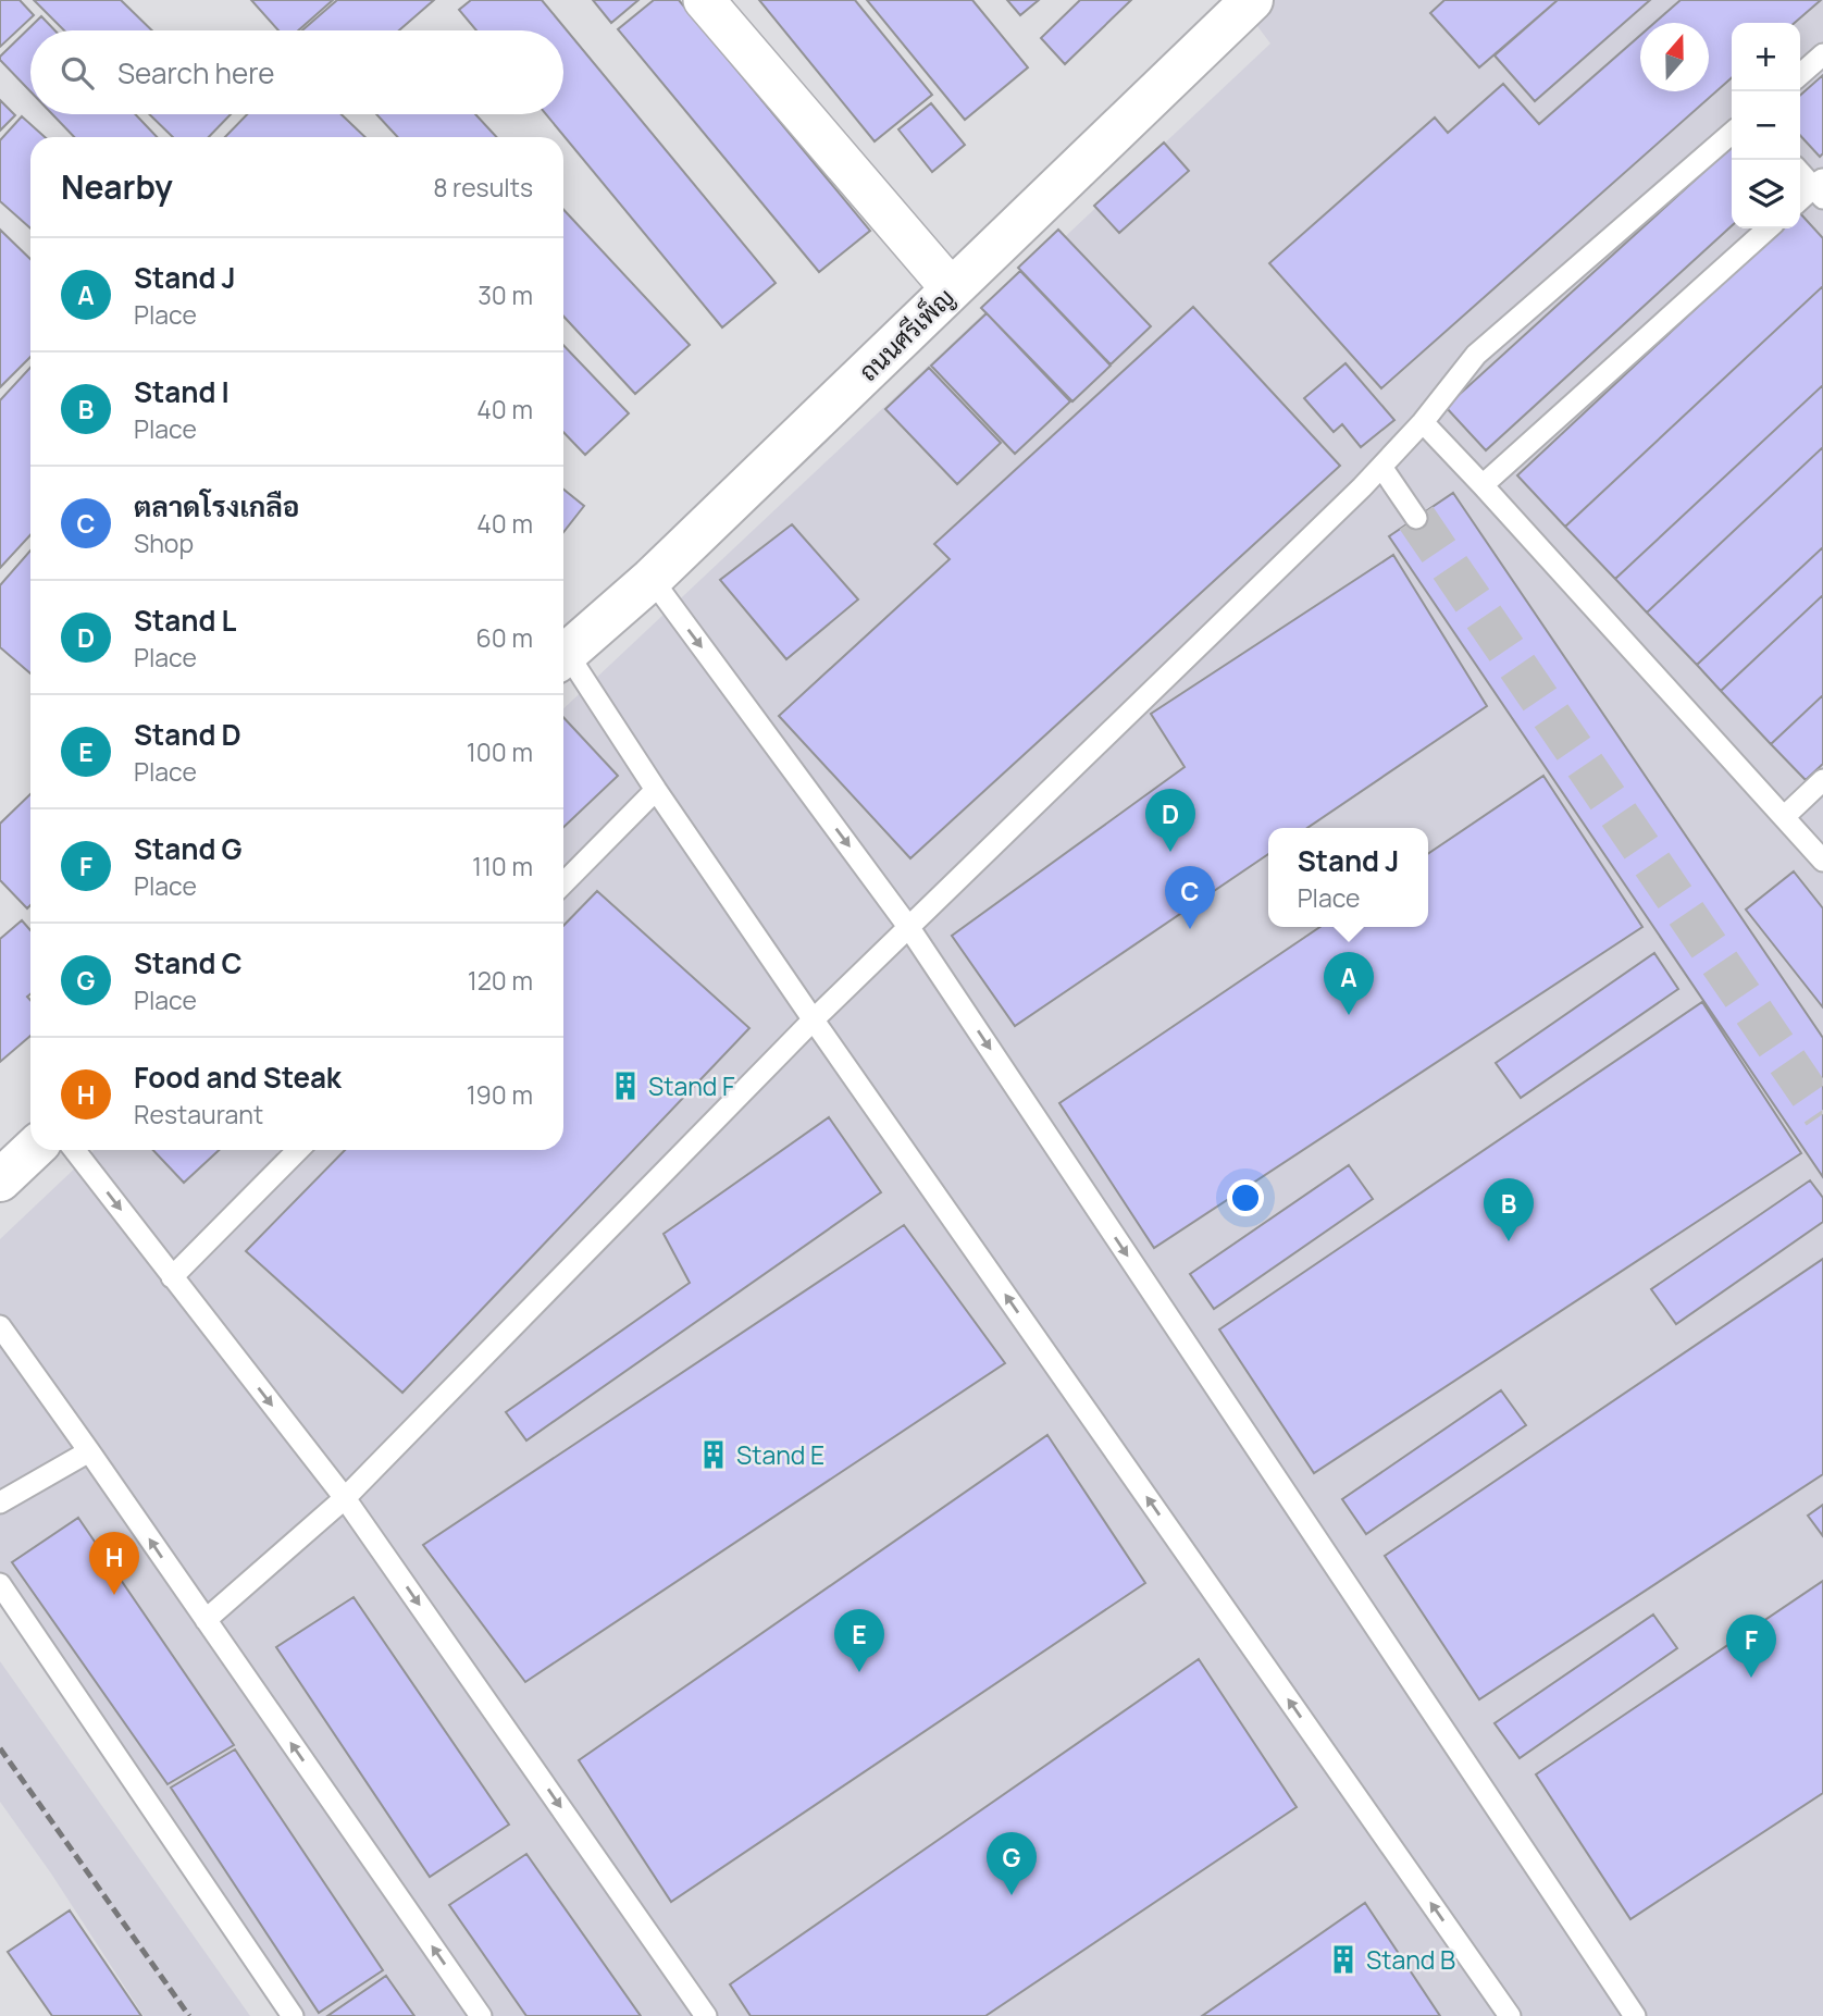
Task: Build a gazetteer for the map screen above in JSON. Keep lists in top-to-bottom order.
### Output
{
  "streets": {
    "main road": ["ถนนศรีเพ็ญ"]
  },
  "places": {
    "building": ["Stand F", "Stand E", "Stand B"]
  },
  "north": "top",
  "page": {
    "map_buttons": ["+", "−"],
    "search": "Search here",
    "heading": ["Nearby", "8 results"],
    "list": [
      {
        "mark": "A",
        "name": "Stand J",
        "note": "Place",
        "value": "30 m"
      },
      {
        "mark": "B",
        "name": "Stand I",
        "note": "Place",
        "value": "40 m"
      },
      {
        "mark": "C",
        "name": "ตลาดโรงเกลือ",
        "note": "Shop",
        "value": "40 m"
      },
      {
        "mark": "D",
        "name": "Stand L",
        "note": "Place",
        "value": "60 m"
      },
      {
        "mark": "E",
        "name": "Stand D",
        "note": "Place",
        "value": "100 m"
      },
      {
        "mark": "F",
        "name": "Stand G",
        "note": "Place",
        "value": "110 m"
      },
      {
        "mark": "G",
        "name": "Stand C",
        "note": "Place",
        "value": "120 m"
      },
      {
        "mark": "H",
        "name": "Food and Steak",
        "note": "Restaurant",
        "value": "190 m"
      }
    ],
    "pins": [
      "D",
      "C",
      "A",
      "B",
      "H",
      "E",
      "F",
      "G"
    ],
    "popup": ["Stand J", "Place"]
  }
}
